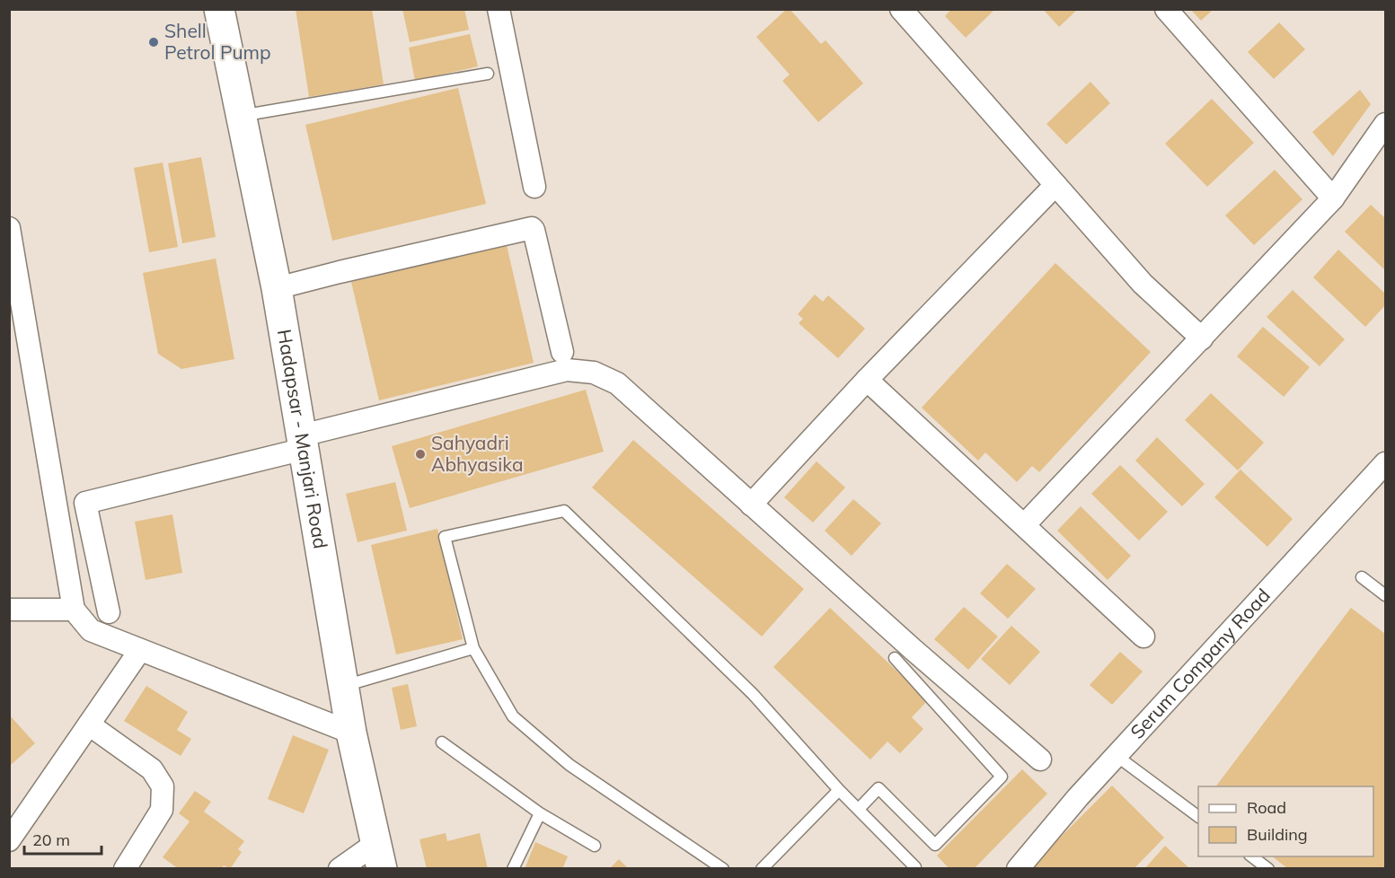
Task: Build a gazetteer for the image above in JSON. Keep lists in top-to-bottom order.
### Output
{
  "streets": {
    "main road": ["Hadapsar - Manjari Road"],
    "street": ["Serum Company Road"]
  },
  "places": ["Shell Petrol Pump", "Sahyadri Abhyasika"],
  "legend": ["Road", "Building"],
  "scale_bar": "20 m"
}
